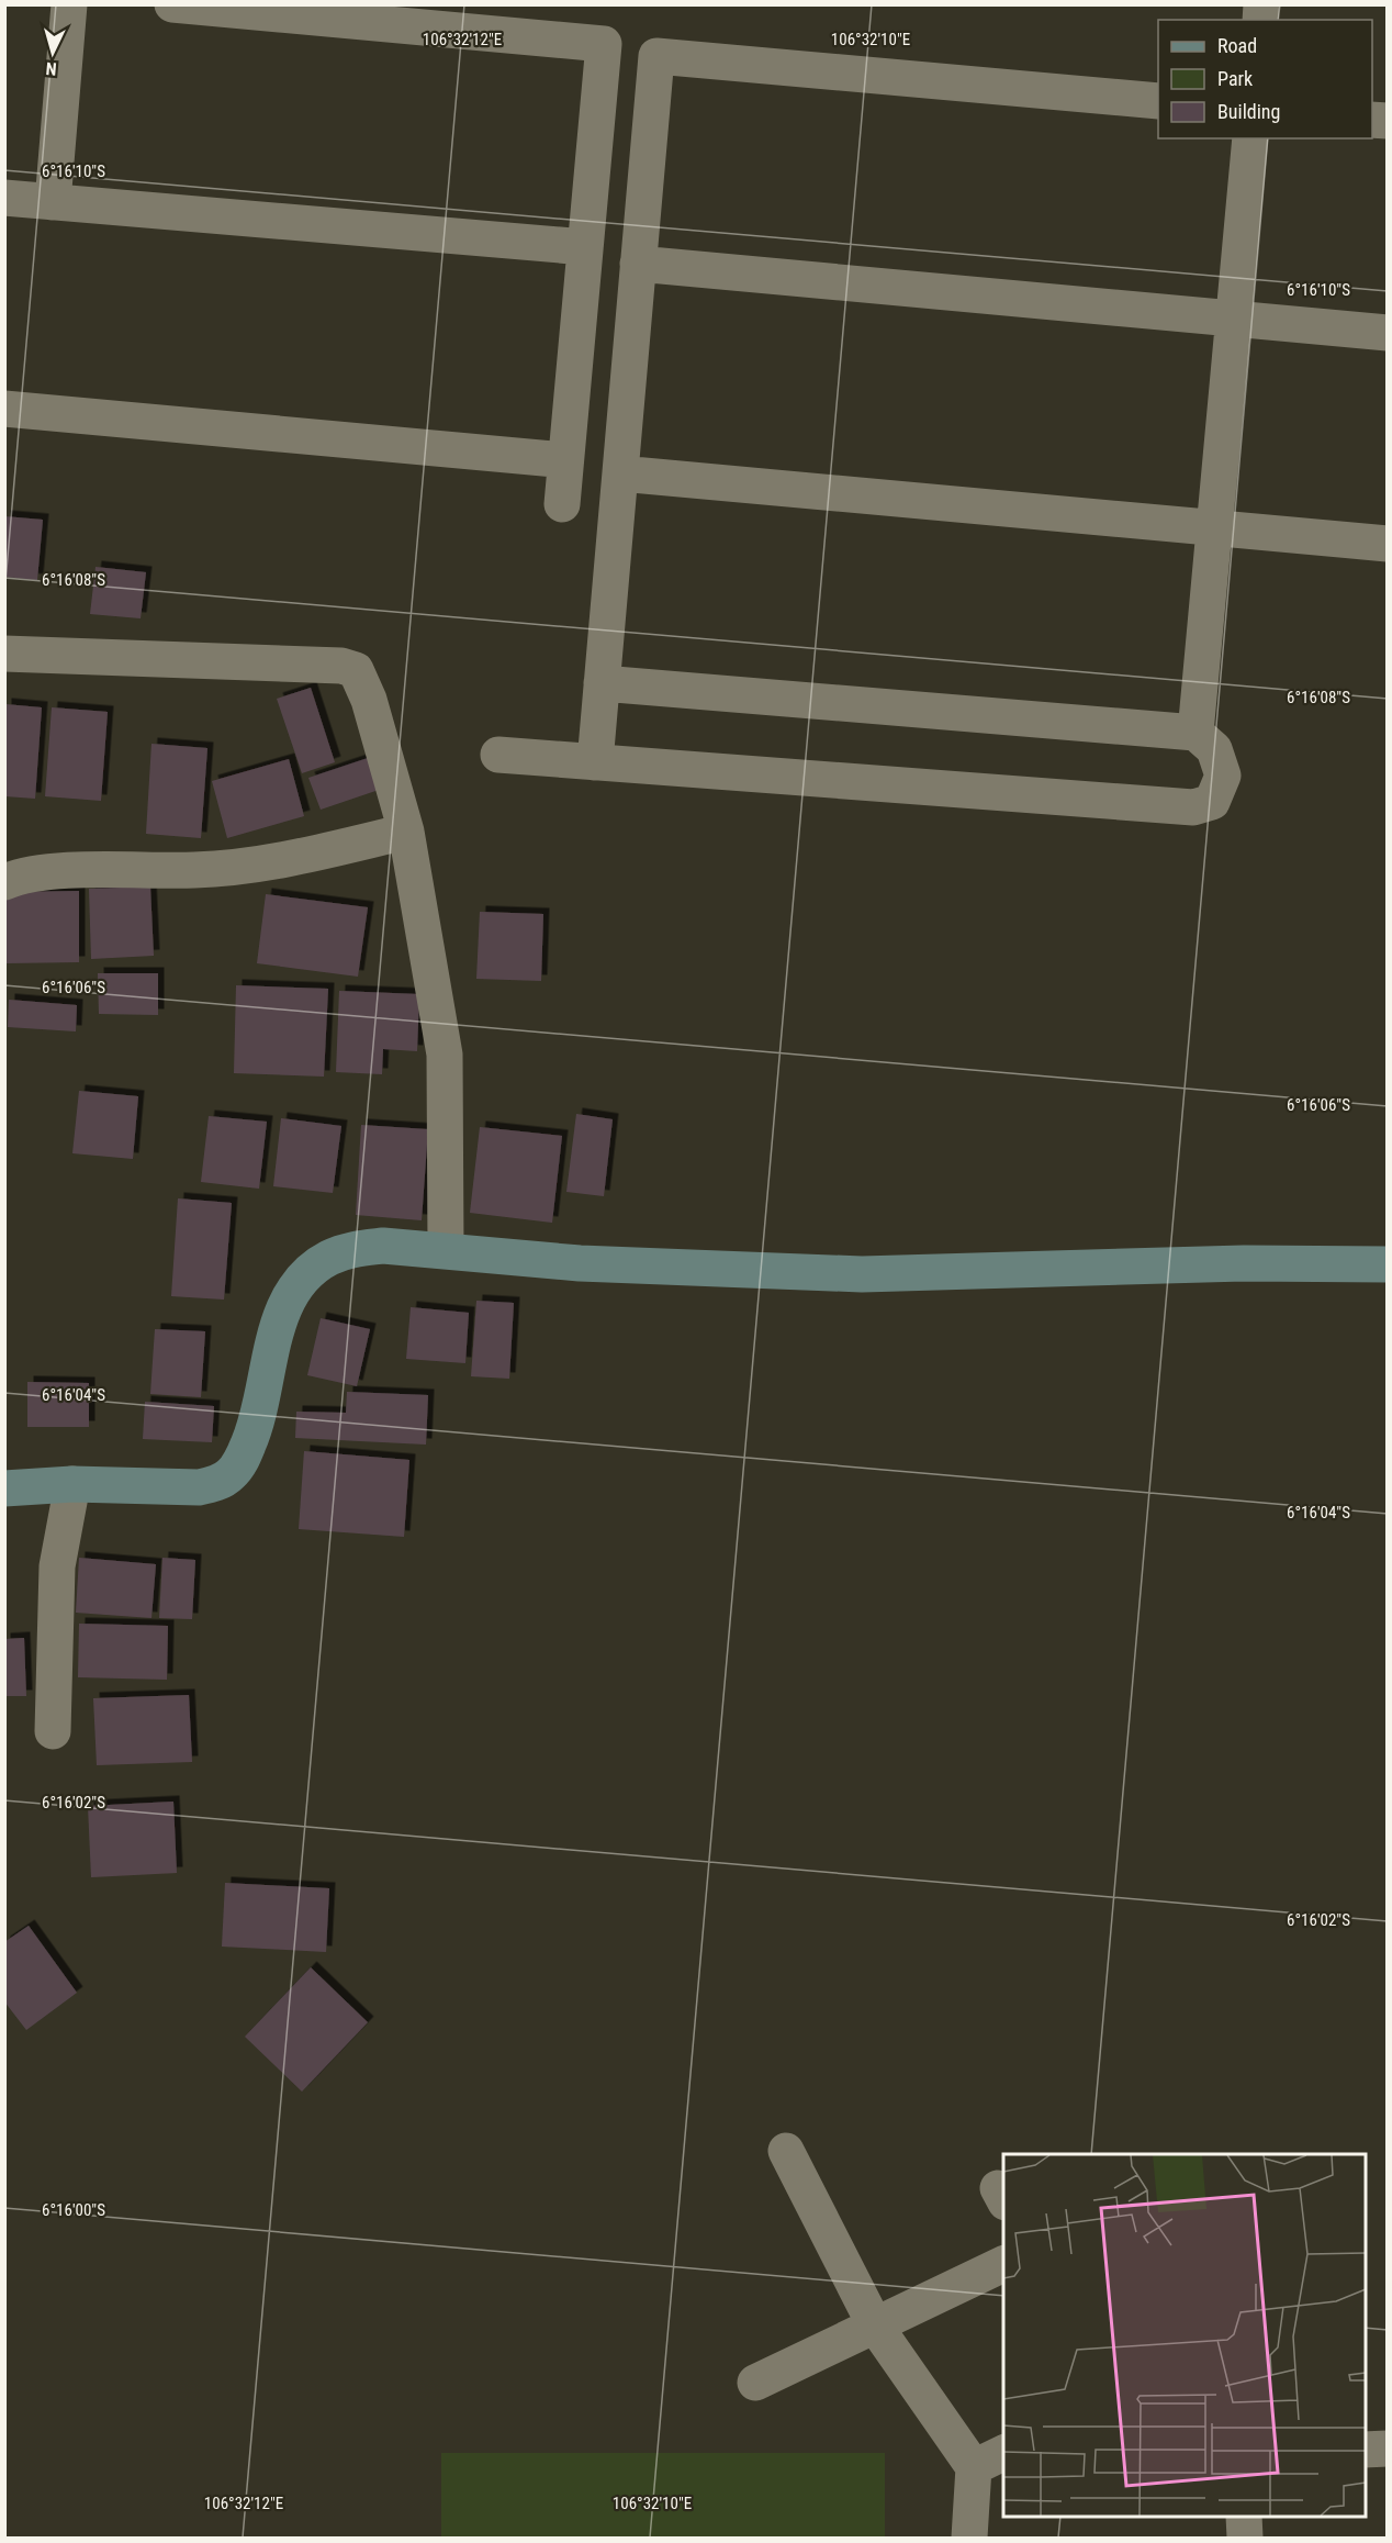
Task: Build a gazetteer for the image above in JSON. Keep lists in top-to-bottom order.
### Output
{
  "legend": ["Road", "Park", "Building"],
  "north": "bottom",
  "coordinates": [
    "106°32'12\"E",
    "106°32'10\"E",
    "6°16'10\"S",
    "6°16'08\"S",
    "6°16'06\"S",
    "6°16'04\"S",
    "6°16'02\"S",
    "6°16'00\"S"
  ]
}
